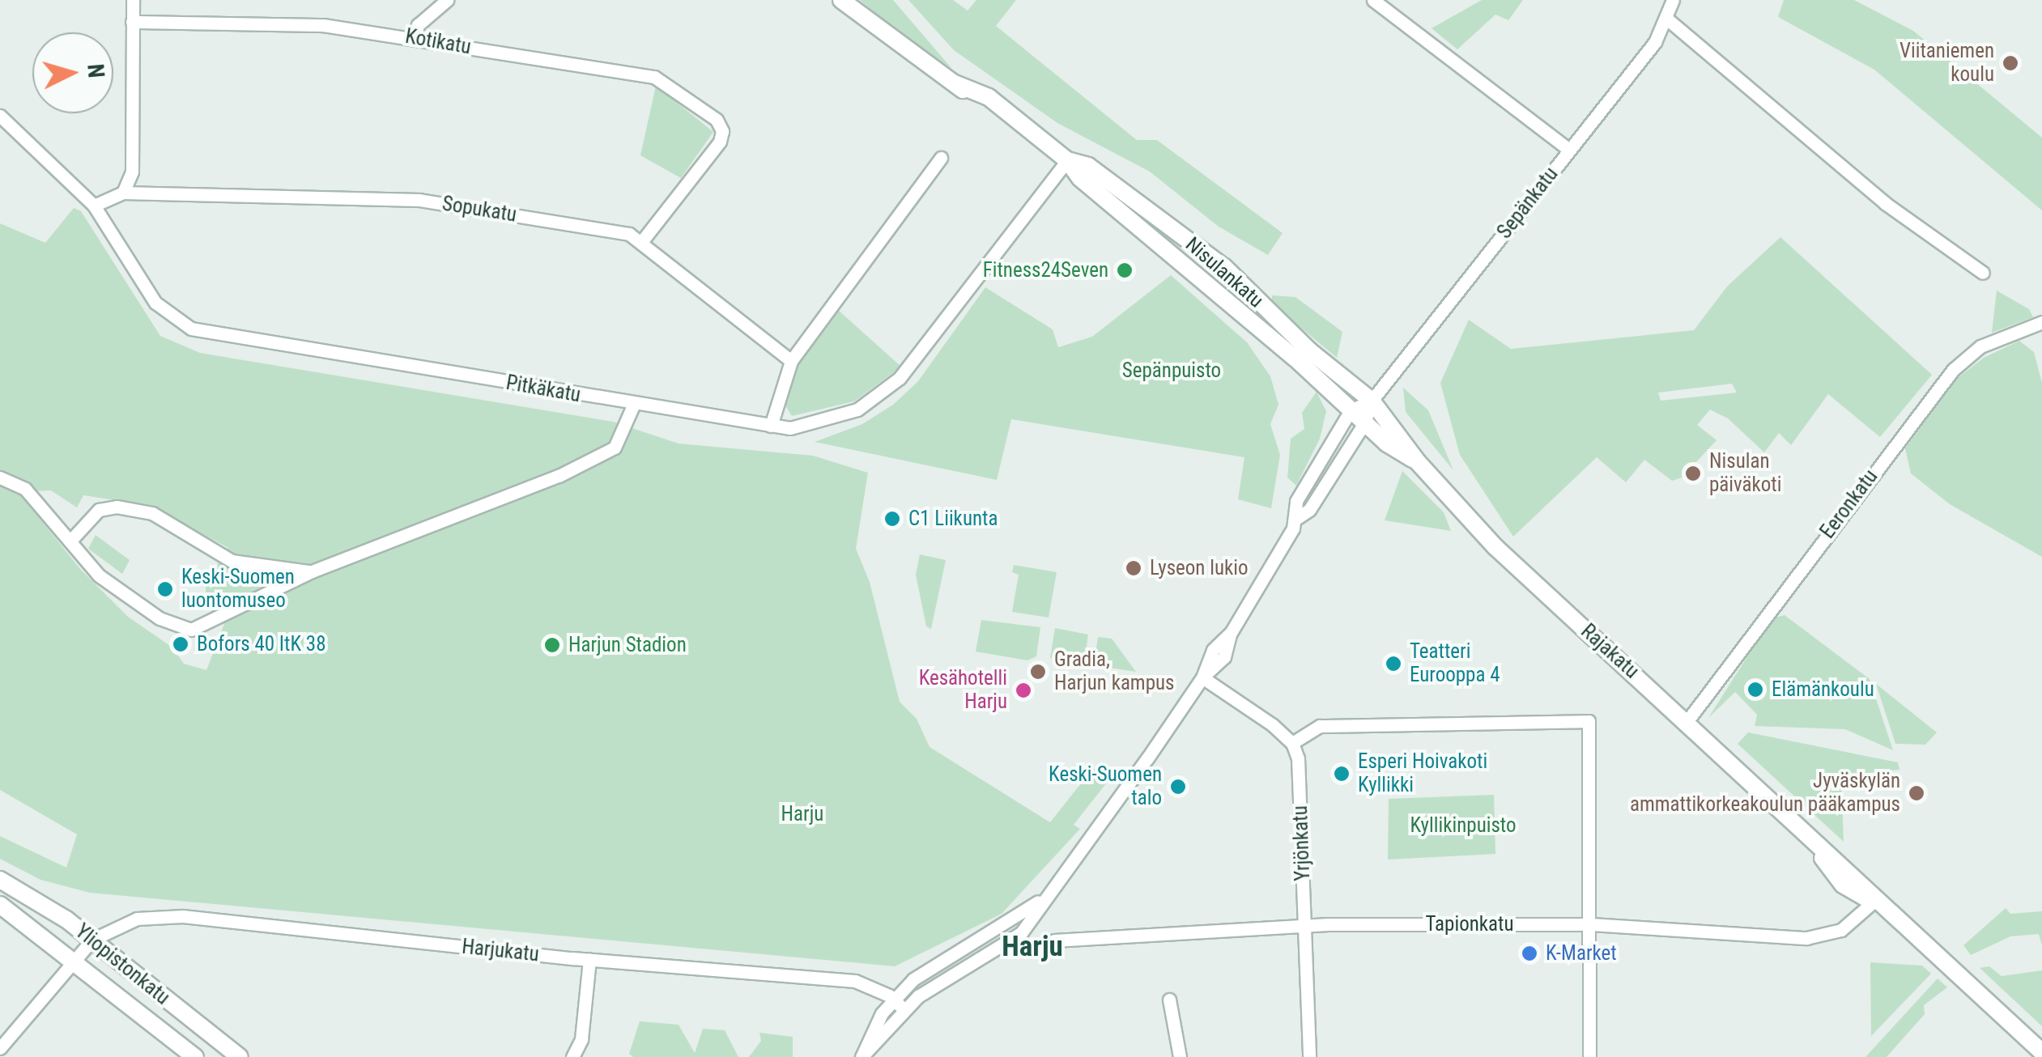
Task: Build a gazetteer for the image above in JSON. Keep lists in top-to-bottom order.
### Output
{
  "streets": {
    "main road": ["Nisulankatu", "Rajakatu", "Yliopistonkatu"],
    "street": [
      "Kotikatu",
      "Sepänkatu",
      "Sopukatu",
      "Pitkäkatu",
      "Eeronkatu",
      "Yrjönkatu",
      "Tapionkatu",
      "Harjukatu"
    ]
  },
  "crossings": [
    ["Kotikatu", "Sopukatu"],
    ["Sepänkatu", "Nisulankatu"],
    ["Sepänkatu", "Rajakatu"],
    ["Sepänkatu", "Harjukatu"],
    ["Nisulankatu", "Pitkäkatu"],
    ["Nisulankatu", "Rajakatu"],
    ["Eeronkatu", "Rajakatu"],
    ["Rajakatu", "Tapionkatu"],
    ["Yrjönkatu", "Tapionkatu"],
    ["Harjukatu", "Yliopistonkatu"]
  ],
  "districts": ["Harju"],
  "parks": ["Sepänpuisto", "Harju", "Kyllikinpuisto"],
  "places": [
    "Viitaniemen koulu",
    "Fitness24Seven",
    "Nisulan päiväkoti",
    "C1 Liikunta",
    "Lyseon lukio",
    "Keski-Suomen luontomuseo",
    "Bofors 40 ItK 38",
    "Harjun Stadion",
    "Teatteri Eurooppa 4",
    "Gradia, Harjun kampus",
    "Elämänkoulu",
    "Kesähotelli Harju",
    "Esperi Hoivakoti Kyllikki",
    "Keski-Suomen talo",
    "Jyväskylän ammattikorkeakoulun pääkampus",
    "K-Market"
  ],
  "north": "right"
}
